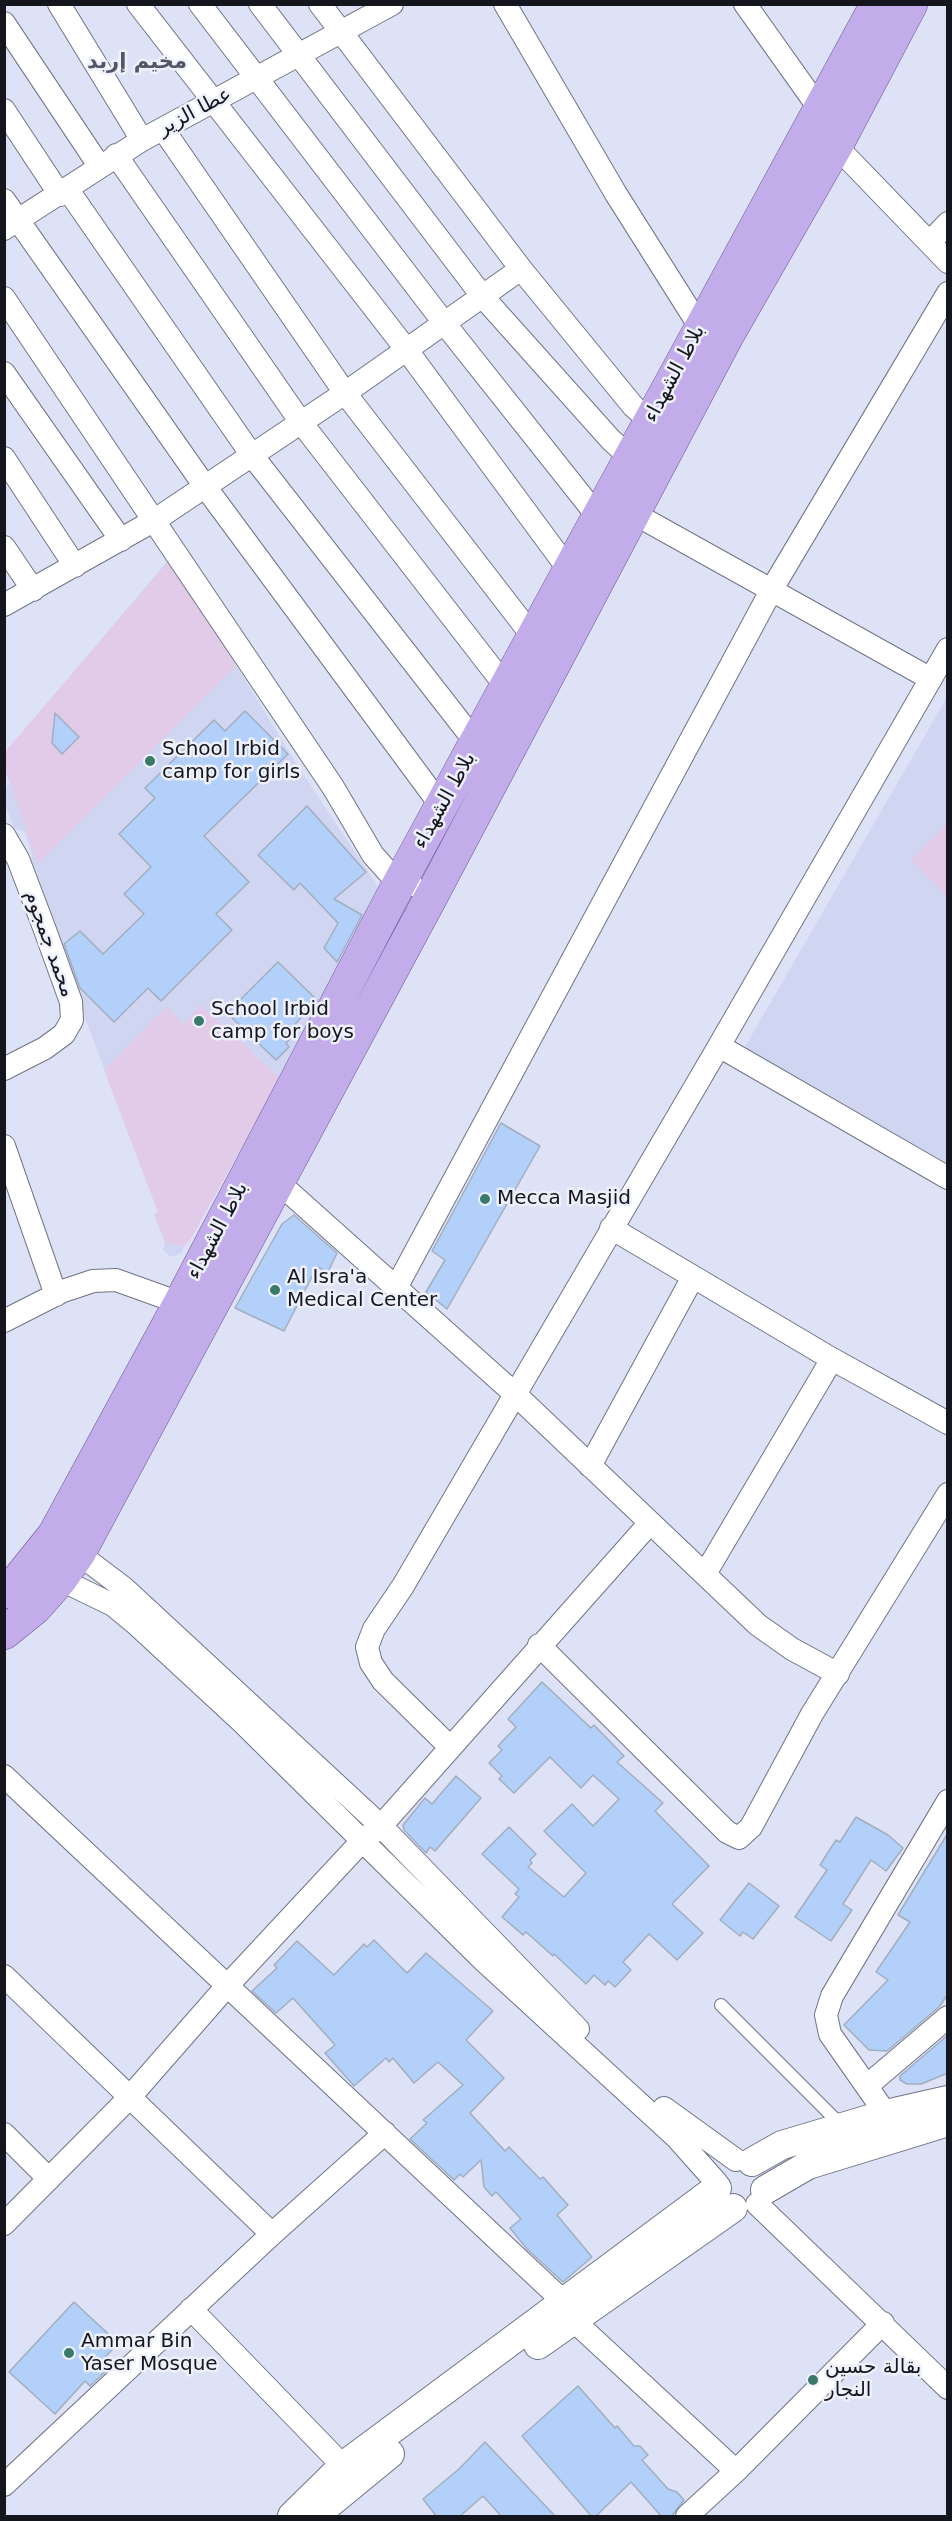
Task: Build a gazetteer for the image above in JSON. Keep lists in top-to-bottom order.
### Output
{
  "streets": {
    "main road": ["بلاط الشهداء"],
    "street": ["عطا الزير", "محمد جمجوم"]
  },
  "districts": ["مخيم إربد"],
  "places": [
    "School Irbid camp for girls",
    "School Irbid camp for boys",
    "Mecca Masjid",
    "Al Isra'a Medical Center",
    "Ammar Bin Yaser Mosque",
    "بقالة حسين النجار"
  ]
}
